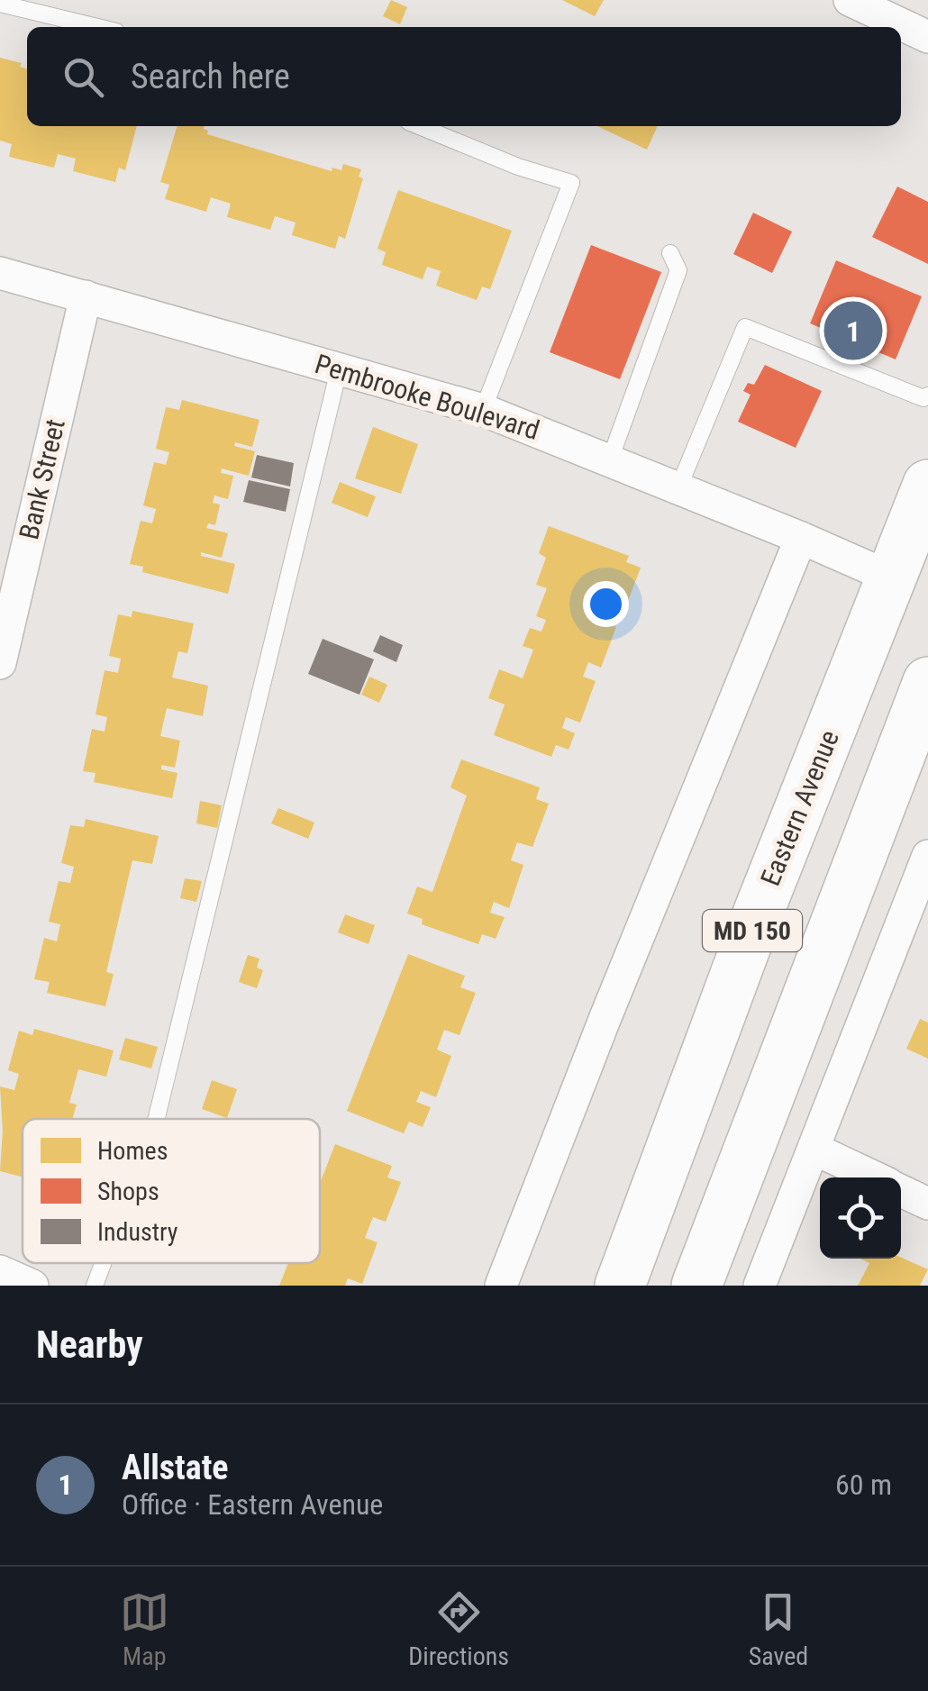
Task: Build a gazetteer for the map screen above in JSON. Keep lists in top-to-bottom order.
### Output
{
  "streets": {
    "main road": ["Eastern Avenue", "MD 150"],
    "street": ["Pembrooke Boulevard", "Bank Street"]
  },
  "crossings": [
    ["Pembrooke Boulevard", "Bank Street"],
    ["Pembrooke Boulevard", "Eastern Avenue"]
  ],
  "legend": ["Homes", "Shops", "Industry"],
  "page": {
    "search": "Search here",
    "pins": "1",
    "heading": "Nearby",
    "list": [
      {
        "mark": "1",
        "name": "Allstate",
        "note": "Office · Eastern Avenue",
        "value": "60 m"
      }
    ],
    "nav": ["Map", "Directions", "Saved"]
  }
}
